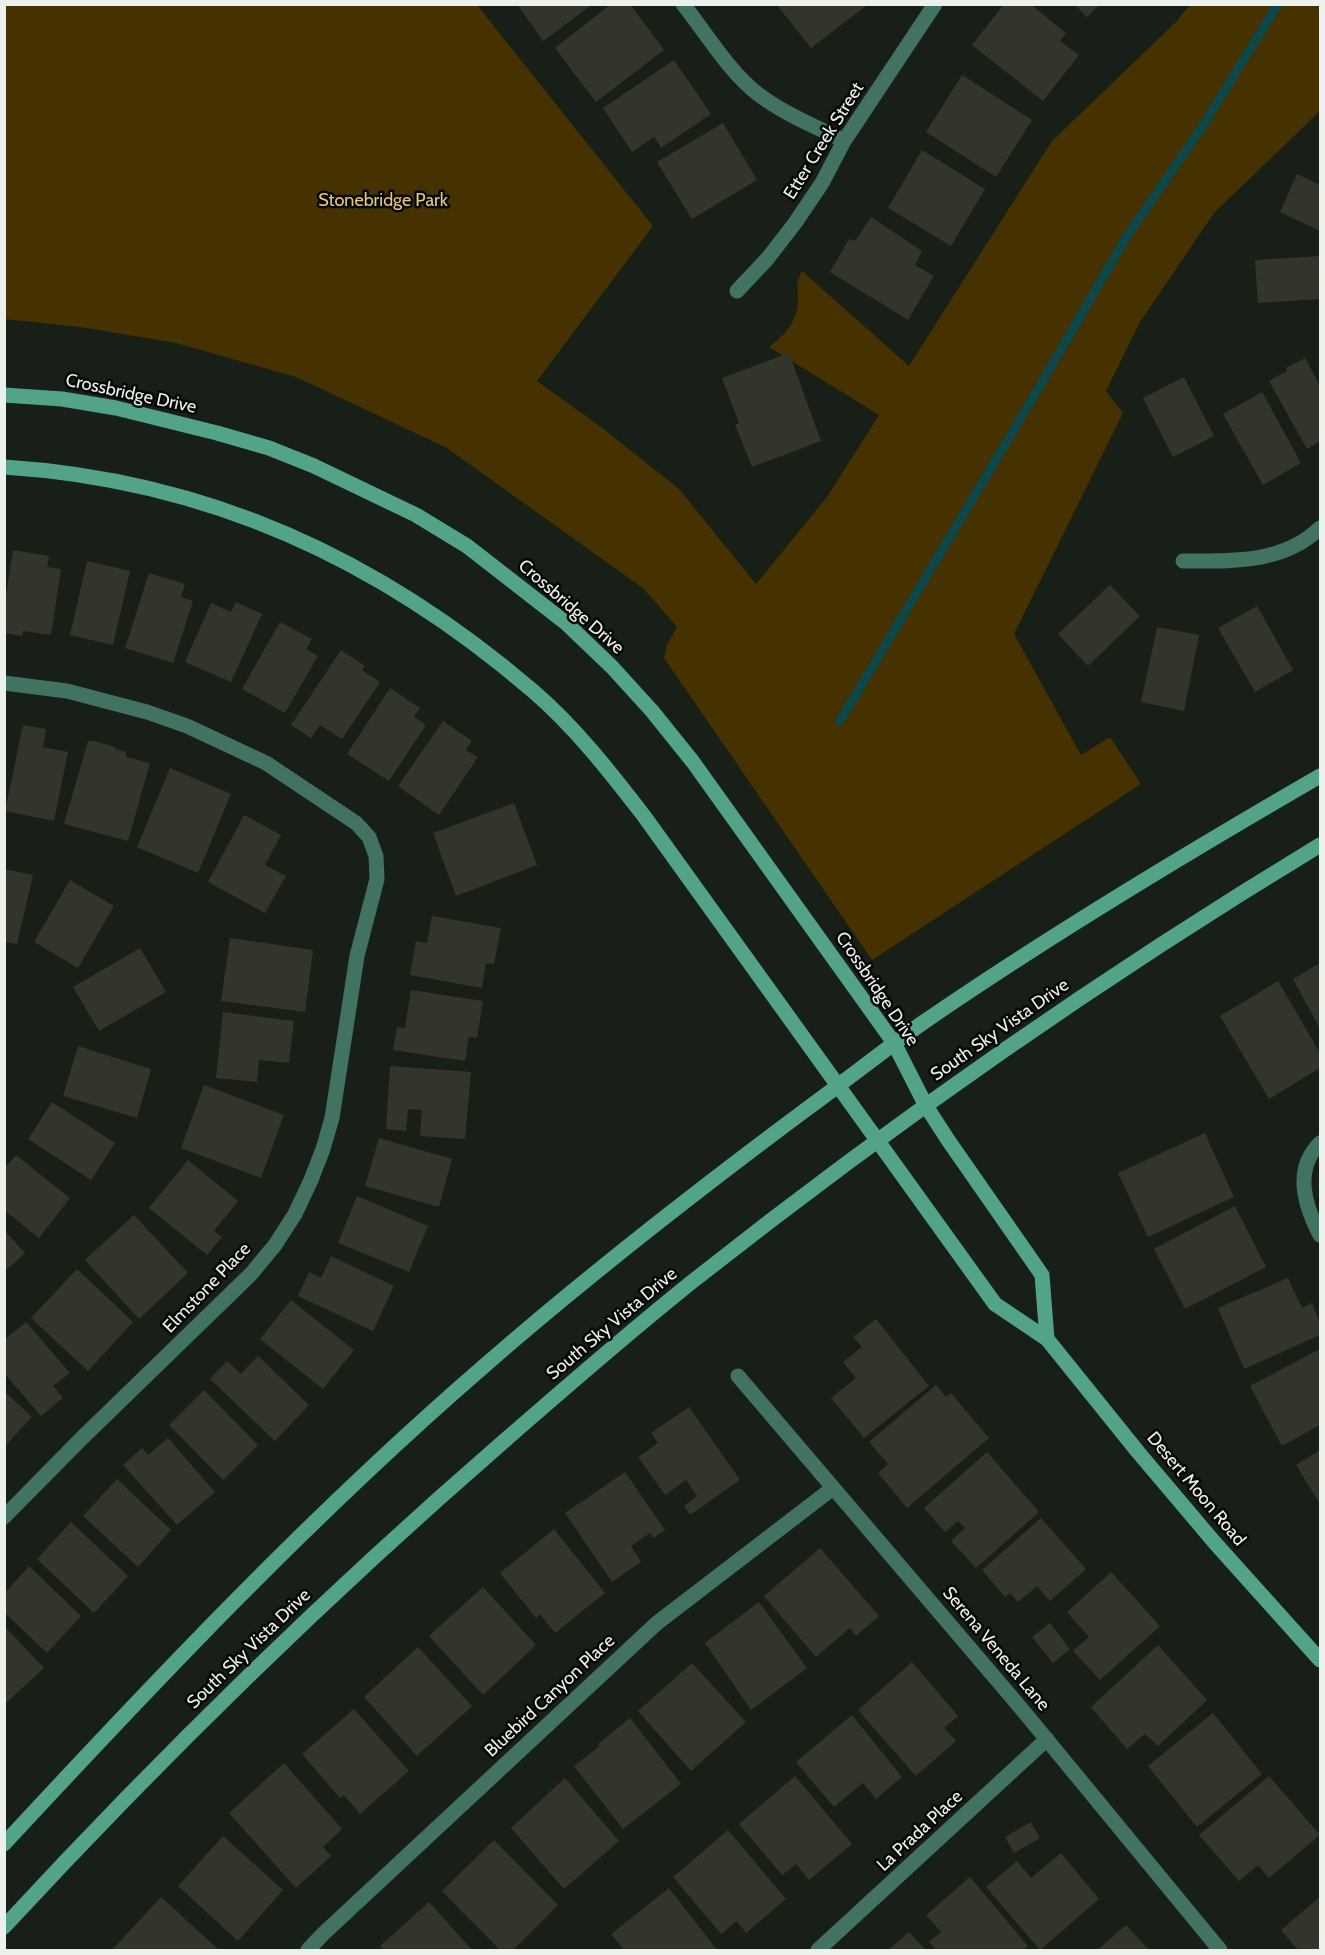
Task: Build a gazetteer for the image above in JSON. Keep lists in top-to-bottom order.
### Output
{
  "streets": {
    "main road": ["Crossbridge Drive", "South Sky Vista Drive", "Desert Moon Road"],
    "street": [
      "Etter Creek Street",
      "Elmstone Place",
      "Serena Veneda Lane",
      "Bluebird Canyon Place",
      "La Prada Place"
    ]
  },
  "crossings": [
    ["Crossbridge Drive", "South Sky Vista Drive"],
    ["South Sky Vista Drive", "Desert Moon Road"],
    ["Serena Veneda Lane", "Bluebird Canyon Place"],
    ["Serena Veneda Lane", "La Prada Place"]
  ],
  "parks": ["Stonebridge Park"]
}
